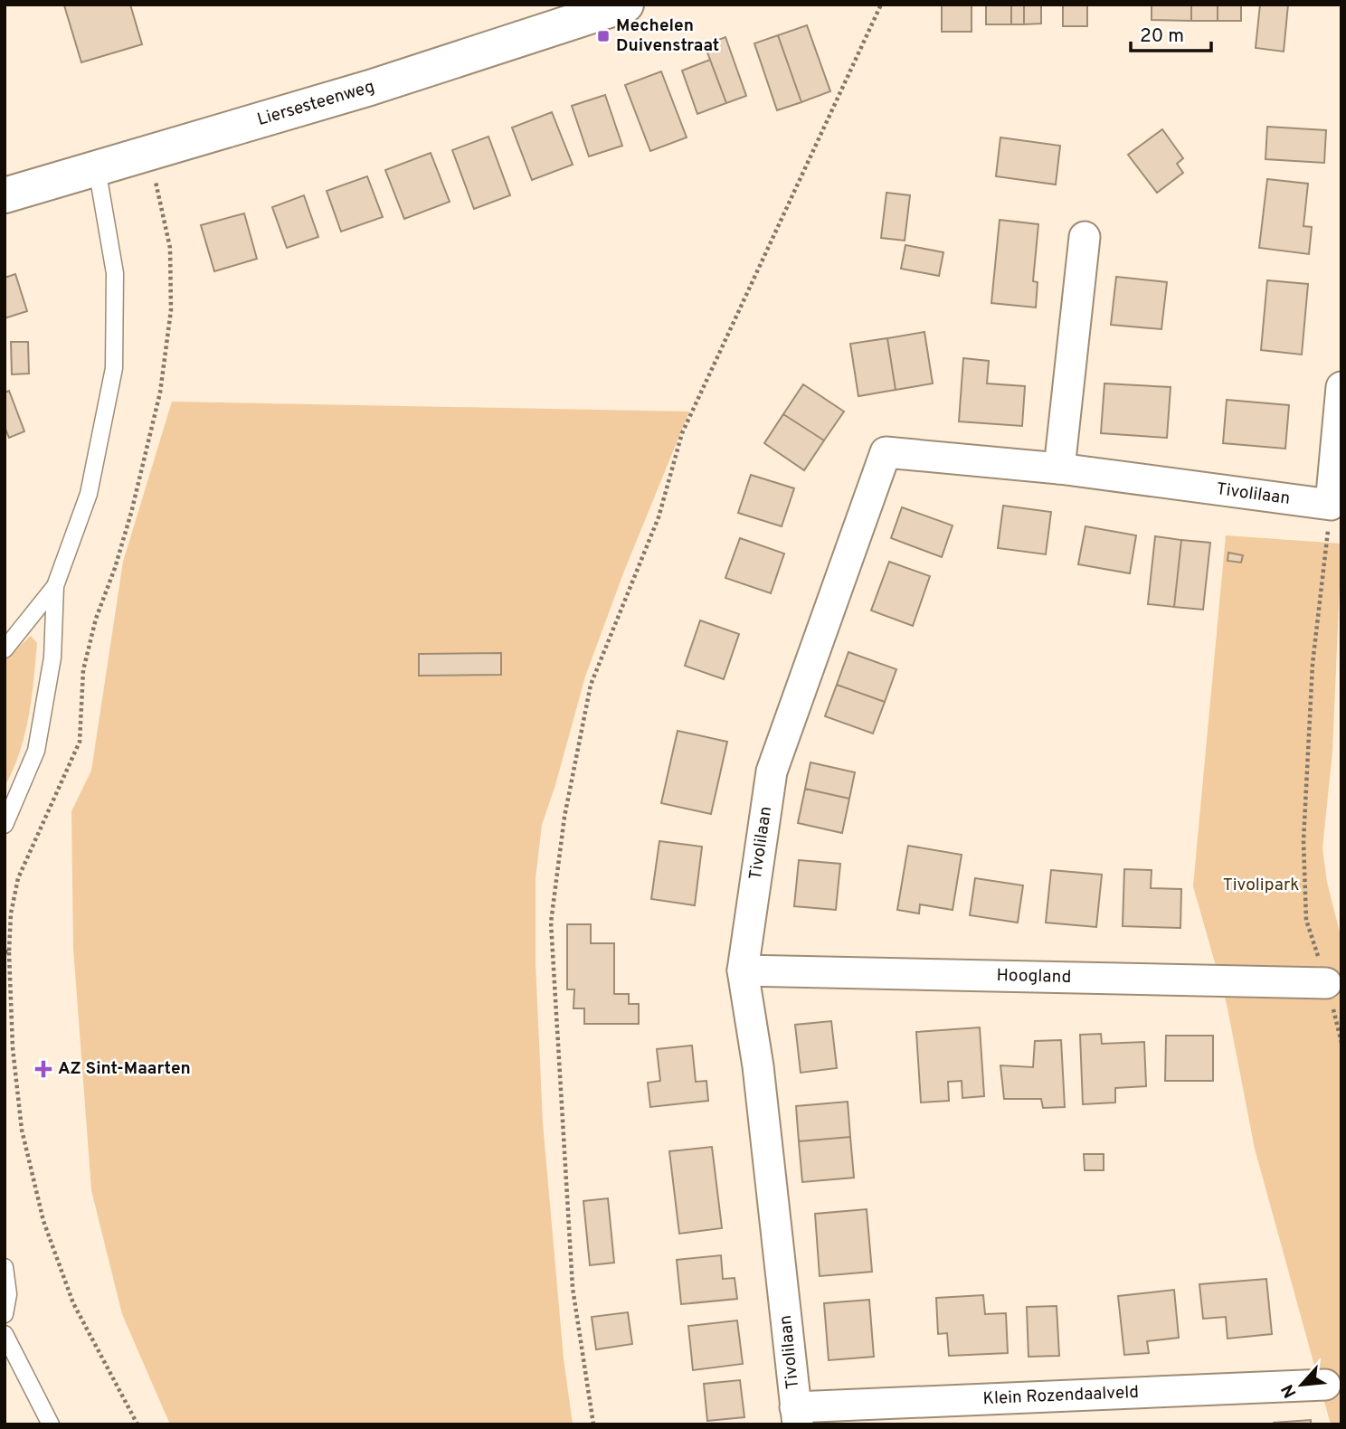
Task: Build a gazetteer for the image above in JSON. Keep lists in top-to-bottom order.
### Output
{
  "streets": {
    "main road": ["Liersesteenweg"],
    "street": ["Tivolilaan", "Hoogland", "Klein Rozendaalveld"]
  },
  "crossings": [
    ["Tivolilaan", "Hoogland"],
    ["Tivolilaan", "Klein Rozendaalveld"]
  ],
  "parks": ["Tivolipark"],
  "places": {
    "transit": ["Mechelen Duivenstraat"],
    "health": ["AZ Sint-Maarten"]
  },
  "scale_bar": "20 m",
  "north": "bottom left"
}
